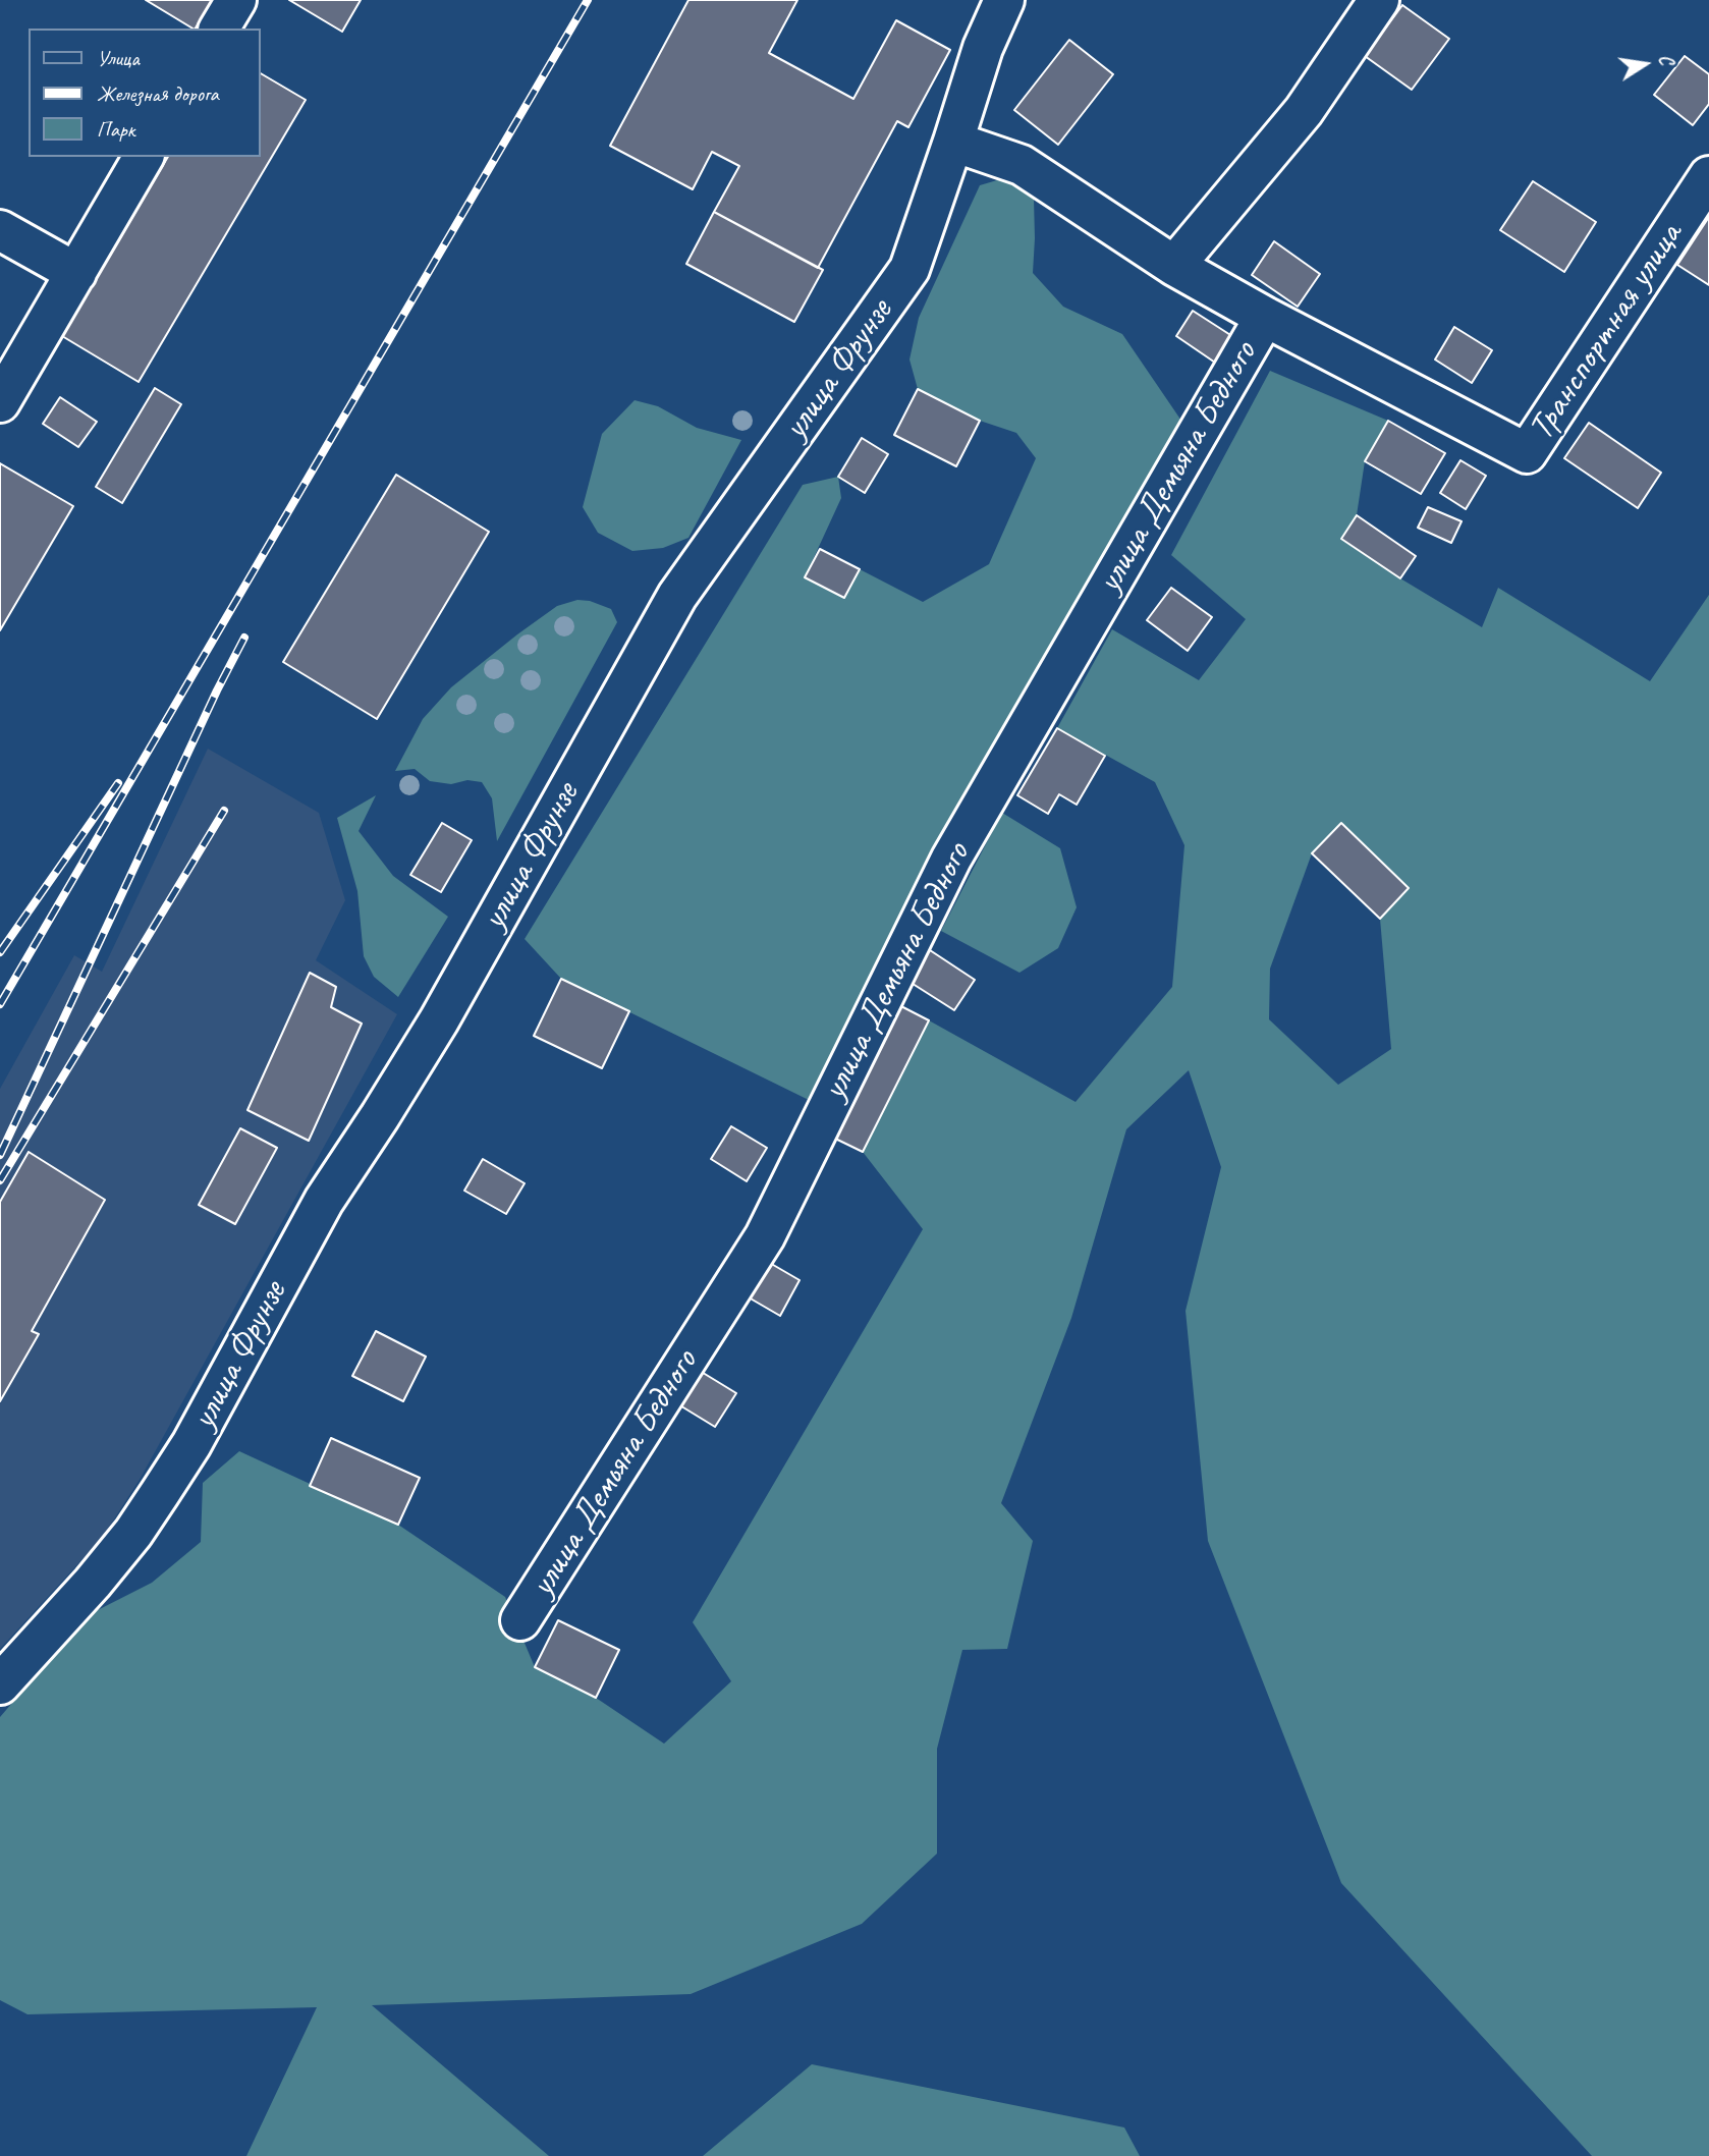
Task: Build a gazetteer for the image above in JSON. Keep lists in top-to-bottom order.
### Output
{
  "streets": {
    "street": ["Транспортная улица", "улица Фрунзе", "улица Демьяна Бедного"]
  },
  "crossings": [
    ["Транспортная улица", "улица Демьяна Бедного"],
    ["улица Фрунзе", "улица Демьяна Бедного"]
  ],
  "legend": ["Улица", "Железная дорога", "Парк"],
  "north": "right"
}
